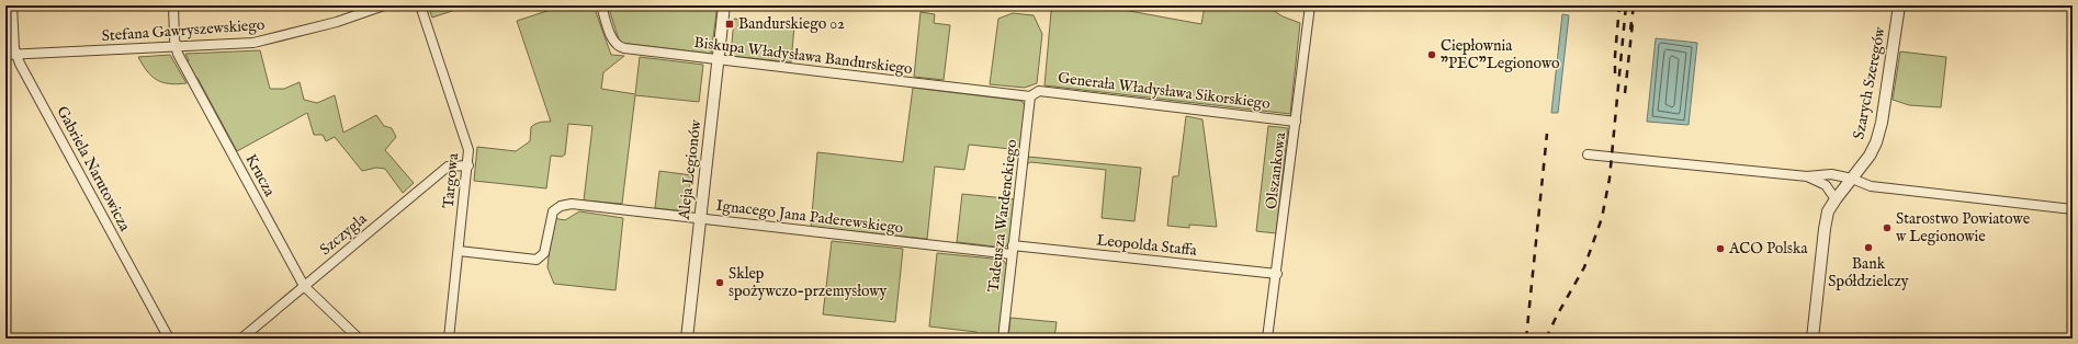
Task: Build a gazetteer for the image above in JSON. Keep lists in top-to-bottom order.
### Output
{
  "streets": {
    "street": [
      "Stefana Gawryszewskiego",
      "Biskupa Władysława Bandurskiego",
      "Szarych Szeregów",
      "Generała Władysława Sikorskiego",
      "Gabriela Narutowicza",
      "Aleja Legionów",
      "Olszankowa",
      "Krucza",
      "Targowa",
      "Tadeusza Wardenckiego",
      "Ignacego Jana Paderewskiego",
      "Szczygla",
      "Leopolda Staffa"
    ]
  },
  "crossings": [
    ["Stefana Gawryszewskiego", "Gabriela Narutowicza"],
    ["Stefana Gawryszewskiego", "Krucza"],
    ["Biskupa Władysława Bandurskiego", "Generała Władysława Sikorskiego"],
    ["Biskupa Władysława Bandurskiego", "Aleja Legionów"],
    ["Biskupa Władysława Bandurskiego", "Tadeusza Wardenckiego"],
    ["Generała Władysława Sikorskiego", "Olszankowa"],
    ["Generała Władysława Sikorskiego", "Tadeusza Wardenckiego"],
    ["Aleja Legionów", "Ignacego Jana Paderewskiego"],
    ["Olszankowa", "Leopolda Staffa"],
    ["Krucza", "Szczygla"],
    ["Targowa", "Ignacego Jana Paderewskiego"],
    ["Targowa", "Szczygla"],
    ["Tadeusza Wardenckiego", "Ignacego Jana Paderewskiego"],
    ["Tadeusza Wardenckiego", "Leopolda Staffa"],
    ["Ignacego Jana Paderewskiego", "Leopolda Staffa"]
  ],
  "places": {
    "transit": ["Bandurskiego 02"],
    "other": [
      "Ciepłownia \"PEC\"Legionowo",
      "Starostwo Powiatowe w Legionowie",
      "Bank Spółdzielczy",
      "ACO Polska",
      "Sklep spożywczo-przemysłowy"
    ]
  }
}
